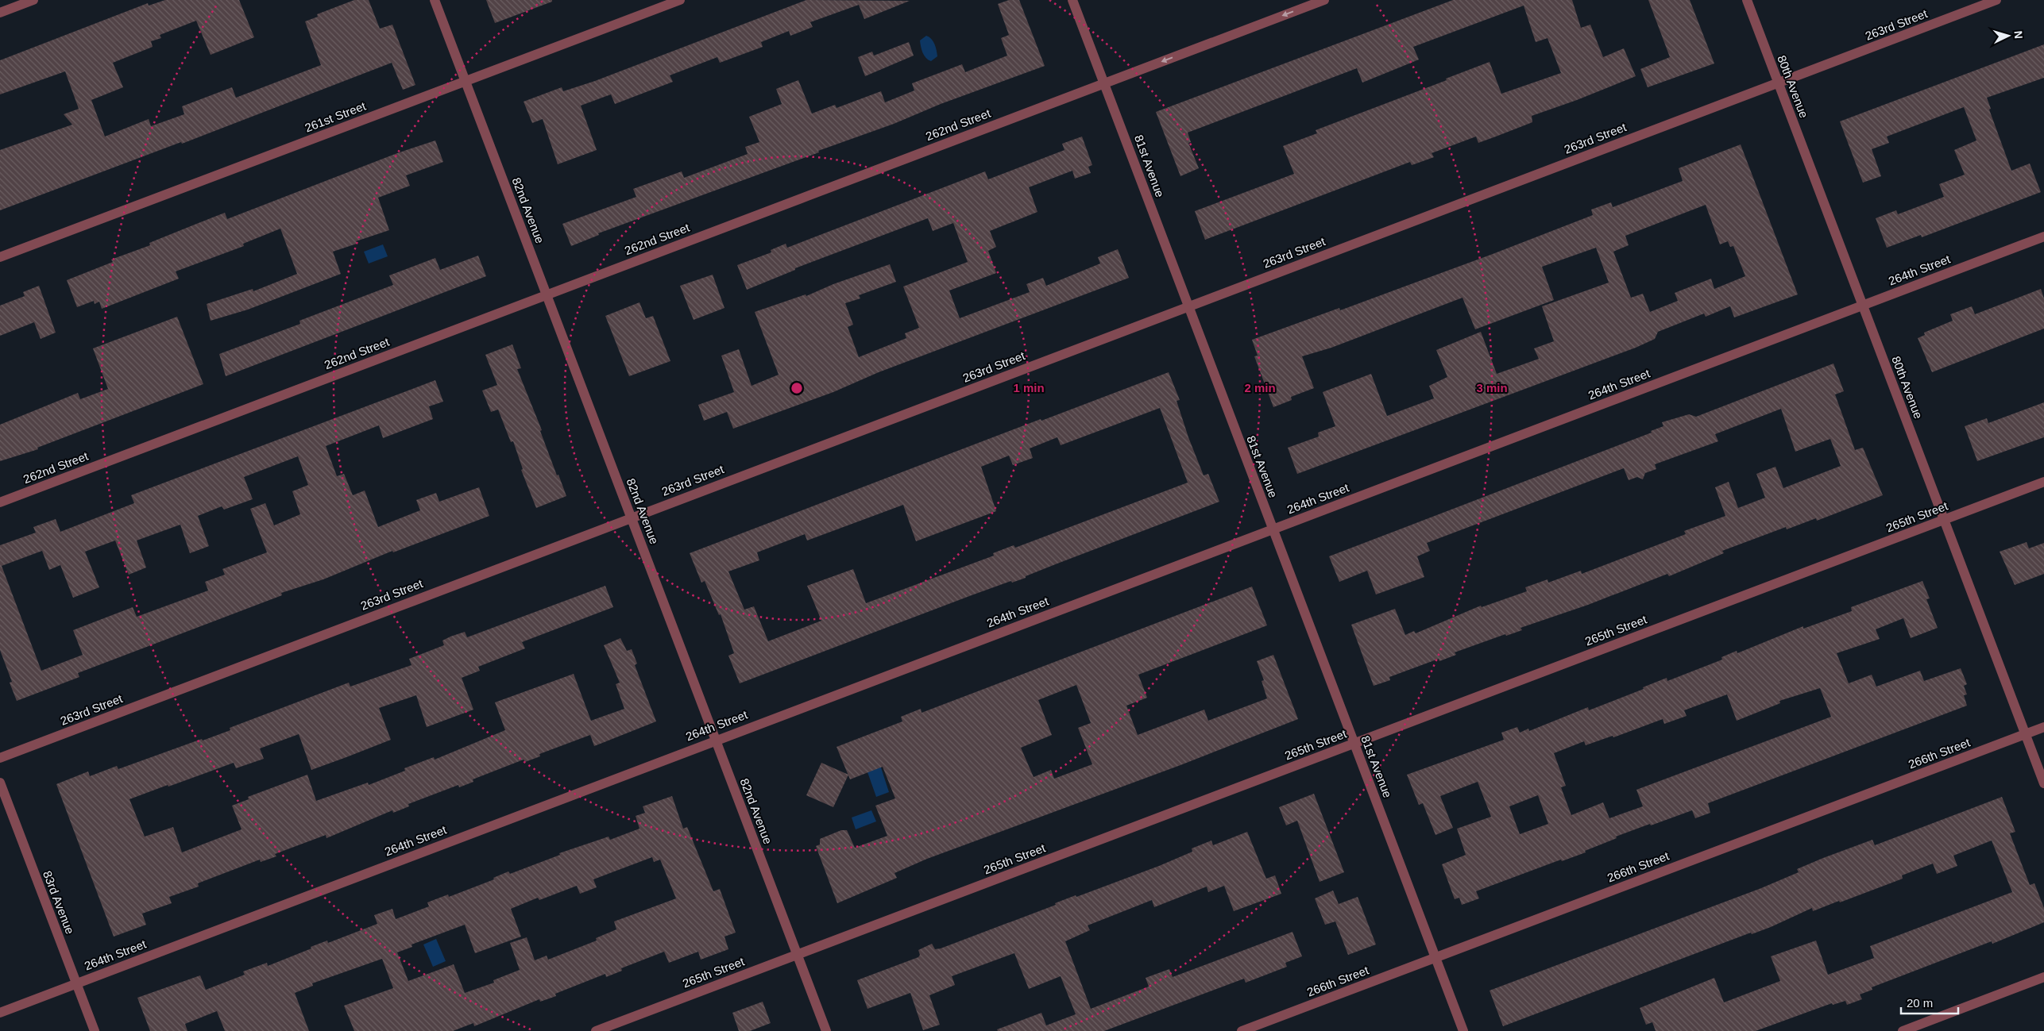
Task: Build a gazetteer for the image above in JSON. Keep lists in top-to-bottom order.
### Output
{
  "streets": {
    "street": [
      "263rd Street",
      "80th Avenue",
      "261st Street",
      "262nd Street",
      "81st Avenue",
      "82nd Avenue",
      "264th Street",
      "265th Street",
      "266th Street",
      "83rd Avenue"
    ]
  },
  "crossings": [
    ["263rd Street", "80th Avenue"],
    ["263rd Street", "81st Avenue"],
    ["263rd Street", "82nd Avenue"],
    ["80th Avenue", "264th Street"],
    ["80th Avenue", "265th Street"],
    ["80th Avenue", "266th Street"],
    ["261st Street", "82nd Avenue"],
    ["262nd Street", "81st Avenue"],
    ["262nd Street", "82nd Avenue"],
    ["81st Avenue", "264th Street"],
    ["81st Avenue", "265th Street"],
    ["81st Avenue", "266th Street"],
    ["82nd Avenue", "264th Street"],
    ["82nd Avenue", "265th Street"],
    ["264th Street", "83rd Avenue"]
  ],
  "scale_bar": "20 m",
  "north": "right",
  "rings": ["1 min", "2 min", "3 min"]
}
